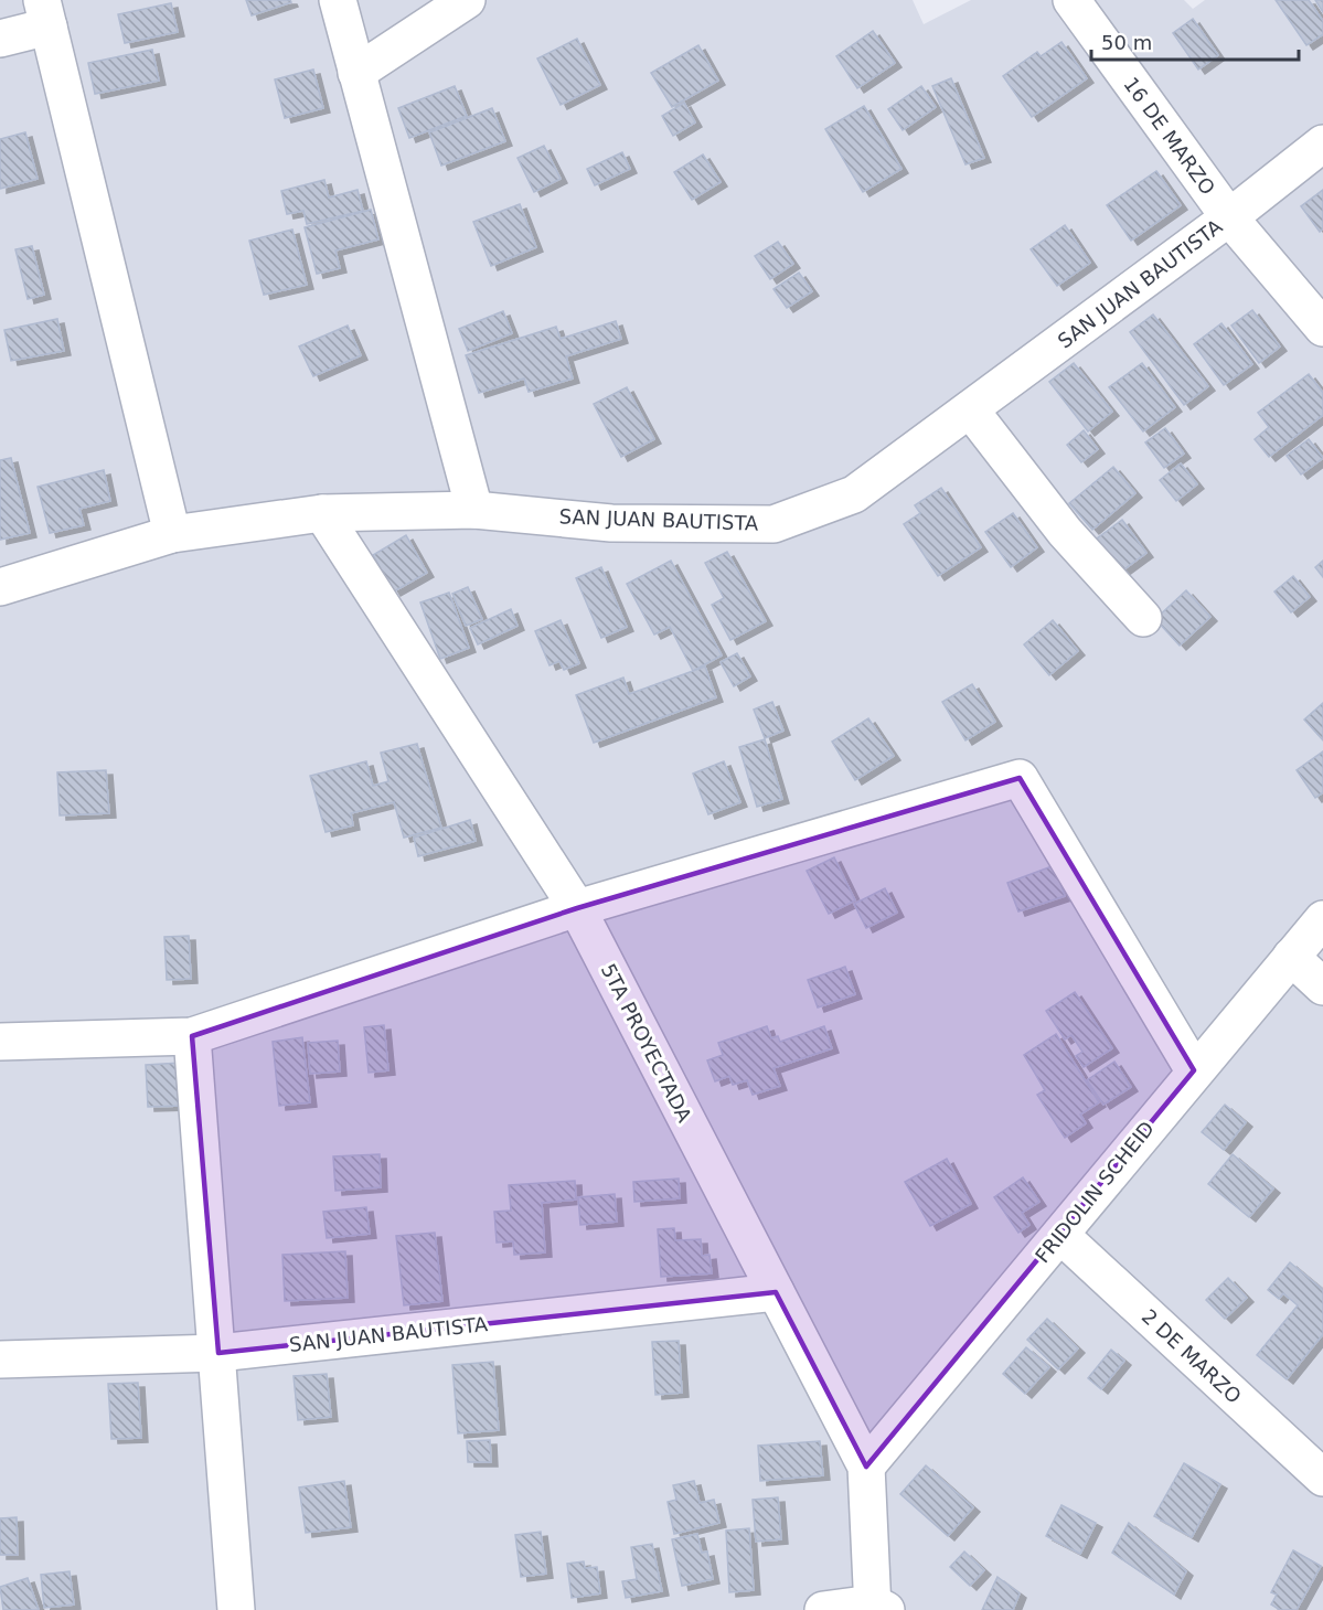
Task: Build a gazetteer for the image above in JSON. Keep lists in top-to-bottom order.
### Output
{
  "streets": {
    "street": [
      "16 DE MARZO",
      "SAN JUAN BAUTISTA",
      "5TA PROYECTADA",
      "FRIDOLIN SCHEID",
      "2 DE MARZO"
    ]
  },
  "crossings": [
    ["16 DE MARZO", "SAN JUAN BAUTISTA"],
    ["SAN JUAN BAUTISTA", "5TA PROYECTADA"],
    ["5TA PROYECTADA", "FRIDOLIN SCHEID"],
    ["FRIDOLIN SCHEID", "2 DE MARZO"]
  ],
  "scale_bar": "50 m"
}
